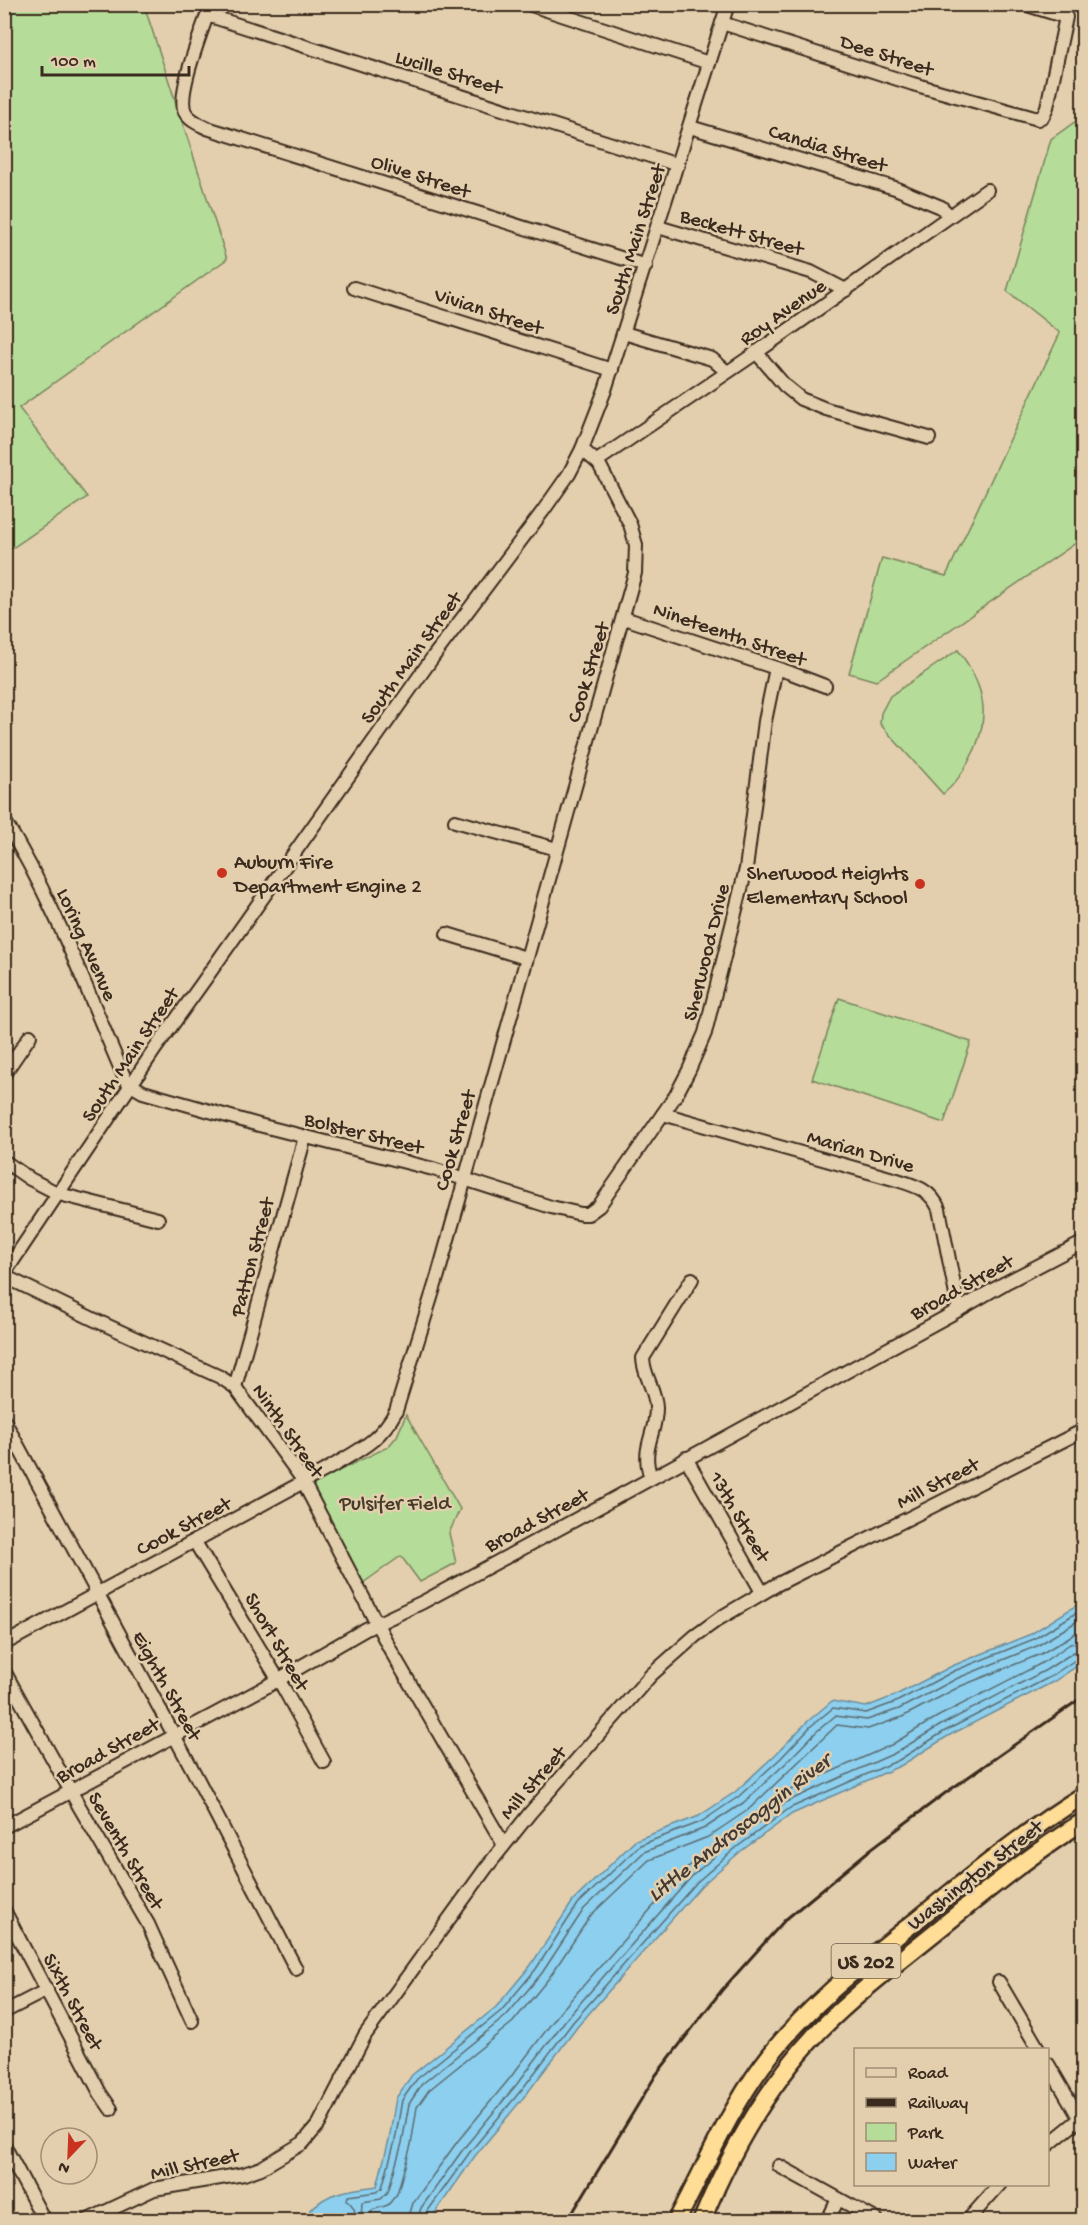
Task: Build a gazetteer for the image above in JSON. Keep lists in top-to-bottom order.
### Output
{
  "streets": {
    "highway": ["Washington Street", "US 202"],
    "street": [
      "Dee Street",
      "Lucille Street",
      "Candia Street",
      "Olive Street",
      "Beckett Street",
      "South Main Street",
      "Vivian Street",
      "Roy Avenue",
      "Nineteenth Street",
      "Cook Street",
      "Loring Avenue",
      "Sherwood Drive",
      "Bolster Street",
      "Marian Drive",
      "Patton Street",
      "Broad Street",
      "Ninth Street",
      "Mill Street",
      "13th Street",
      "Short Street",
      "Eighth Street",
      "Seventh Street",
      "Sixth Street"
    ]
  },
  "crossings": [
    ["Dee Street", "South Main Street"],
    ["Lucille Street", "Olive Street"],
    ["Lucille Street", "South Main Street"],
    ["Candia Street", "South Main Street"],
    ["Candia Street", "Roy Avenue"],
    ["Olive Street", "South Main Street"],
    ["Beckett Street", "South Main Street"],
    ["Beckett Street", "Roy Avenue"],
    ["South Main Street", "Vivian Street"],
    ["South Main Street", "Cook Street"],
    ["South Main Street", "Loring Avenue"],
    ["South Main Street", "Bolster Street"],
    ["South Main Street", "Ninth Street"],
    ["Roy Avenue", "Cook Street"],
    ["Nineteenth Street", "Cook Street"],
    ["Nineteenth Street", "Sherwood Drive"],
    ["Cook Street", "Bolster Street"],
    ["Cook Street", "Ninth Street"],
    ["Cook Street", "Short Street"],
    ["Cook Street", "Eighth Street"],
    ["Loring Avenue", "Bolster Street"],
    ["Sherwood Drive", "Bolster Street"],
    ["Sherwood Drive", "Marian Drive"],
    ["Bolster Street", "Patton Street"],
    ["Marian Drive", "Broad Street"],
    ["Patton Street", "Ninth Street"],
    ["Broad Street", "Ninth Street"],
    ["Broad Street", "13th Street"],
    ["Broad Street", "Short Street"],
    ["Broad Street", "Eighth Street"],
    ["Broad Street", "Seventh Street"],
    ["Ninth Street", "Mill Street"],
    ["Mill Street", "13th Street"]
  ],
  "water": ["Little Androscoggin River"],
  "parks": ["Pulsifer Field"],
  "places": ["Auburn Fire Department Engine 2", "Sherwood Heights Elementary School"],
  "legend": [
    "Road",
    "Railway",
    "Park",
    "Water"
  ],
  "scale_bar": "100 m",
  "north": "bottom left"
}
